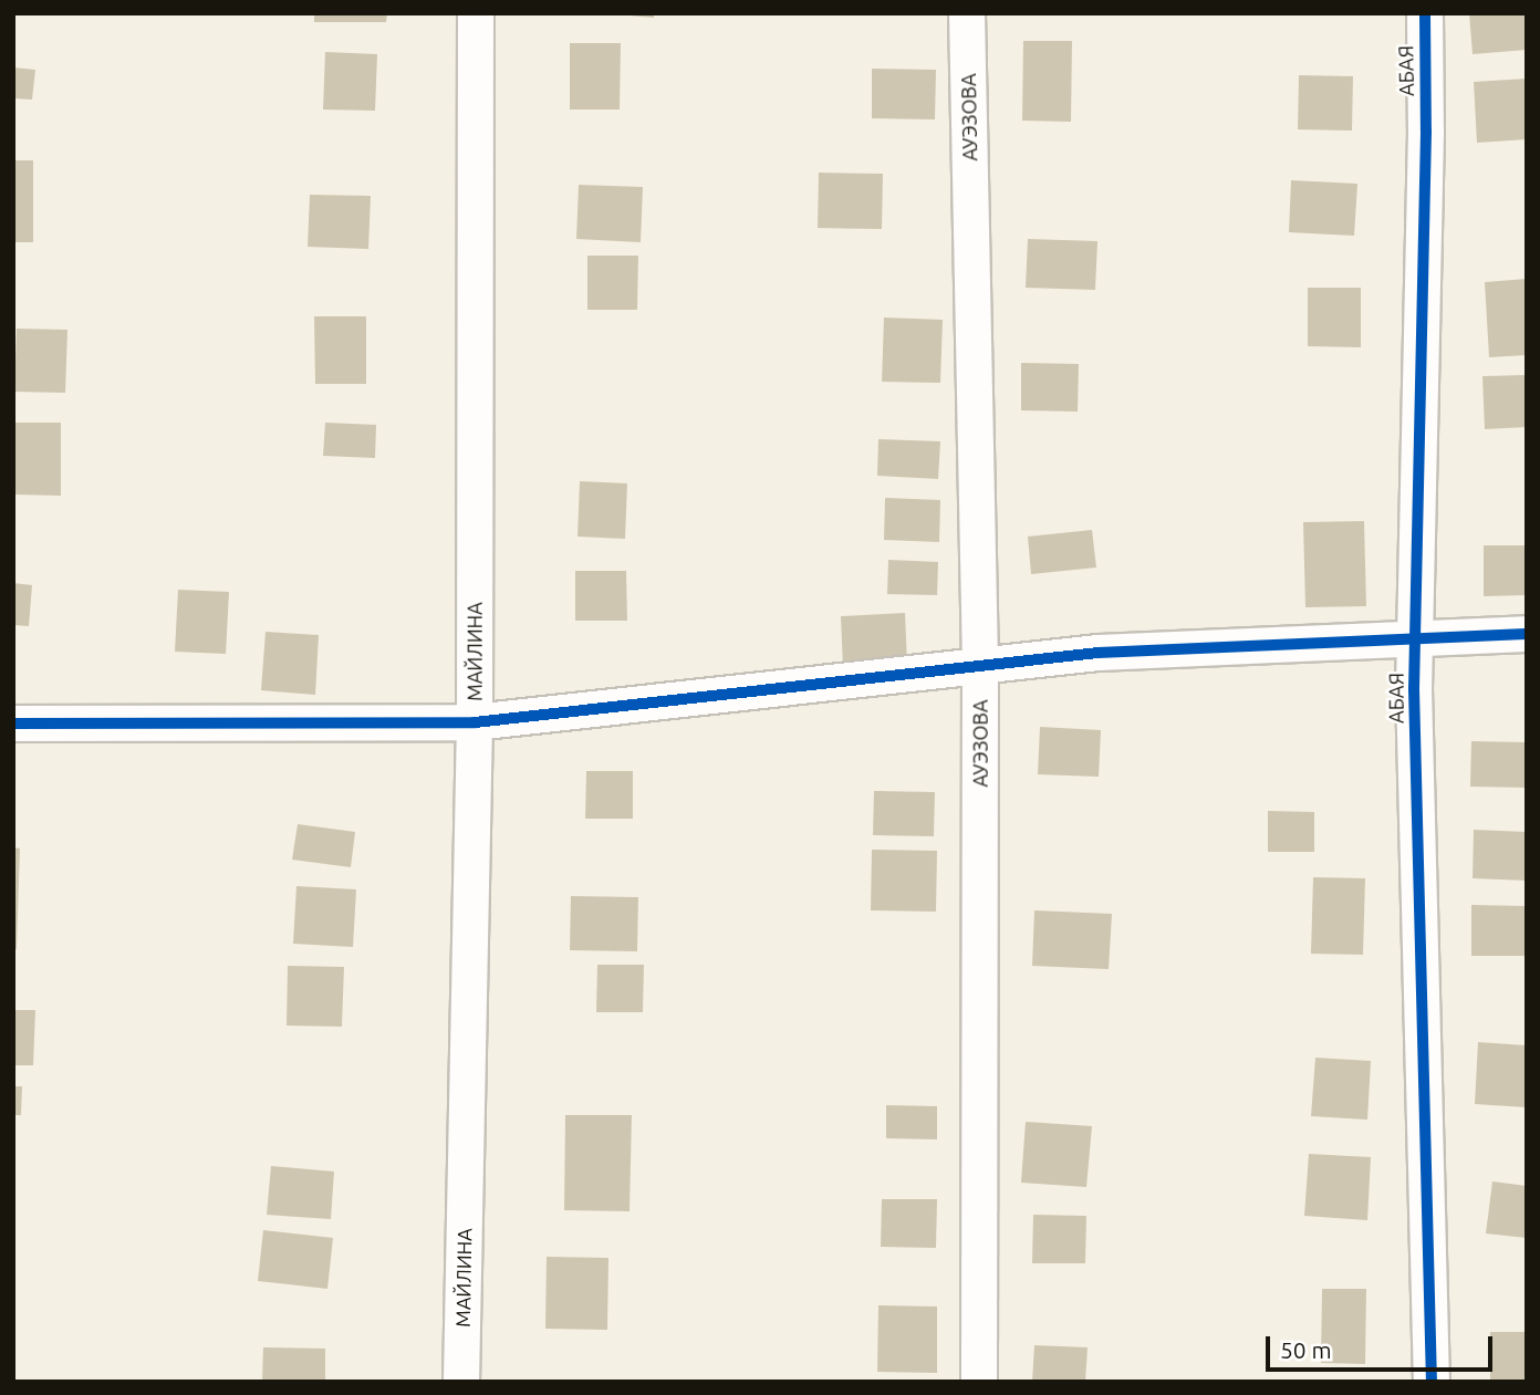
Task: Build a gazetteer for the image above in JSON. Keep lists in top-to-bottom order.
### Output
{
  "streets": {
    "street": ["АБАЯ", "АУЭЗОВА", "МАЙЛИНА"]
  },
  "scale_bar": "50 m"
}
